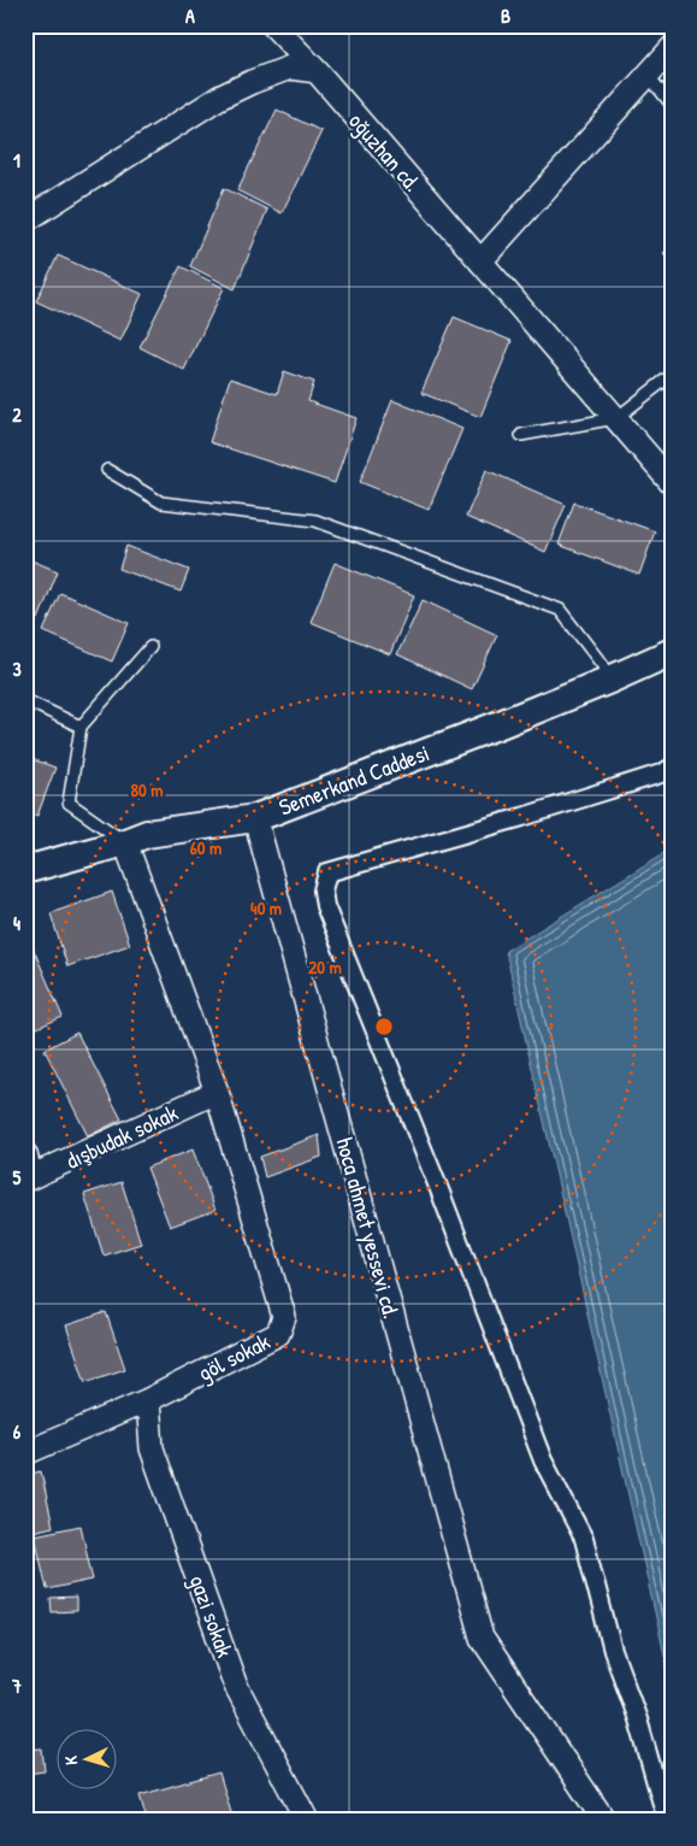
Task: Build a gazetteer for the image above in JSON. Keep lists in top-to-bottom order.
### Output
{
  "streets": {
    "street": [
      "oğuzhan cd.",
      "Semerkand Caddesi",
      "dışbudak sokak",
      "hoca ahmet yessevi cd.",
      "göl sokak",
      "gazi sokak"
    ]
  },
  "crossings": [
    ["Semerkand Caddesi", "hoca ahmet yessevi cd."],
    ["Semerkand Caddesi", "göl sokak"],
    ["dışbudak sokak", "göl sokak"],
    ["göl sokak", "gazi sokak"]
  ],
  "north": "left",
  "grid": {
    "columns": ["A", "B"],
    "rows": [
      "1",
      "2",
      "3",
      "4",
      "5",
      "6",
      "7"
    ]
  },
  "rings": [
    "80 m",
    "60 m",
    "40 m",
    "20 m"
  ]
}
